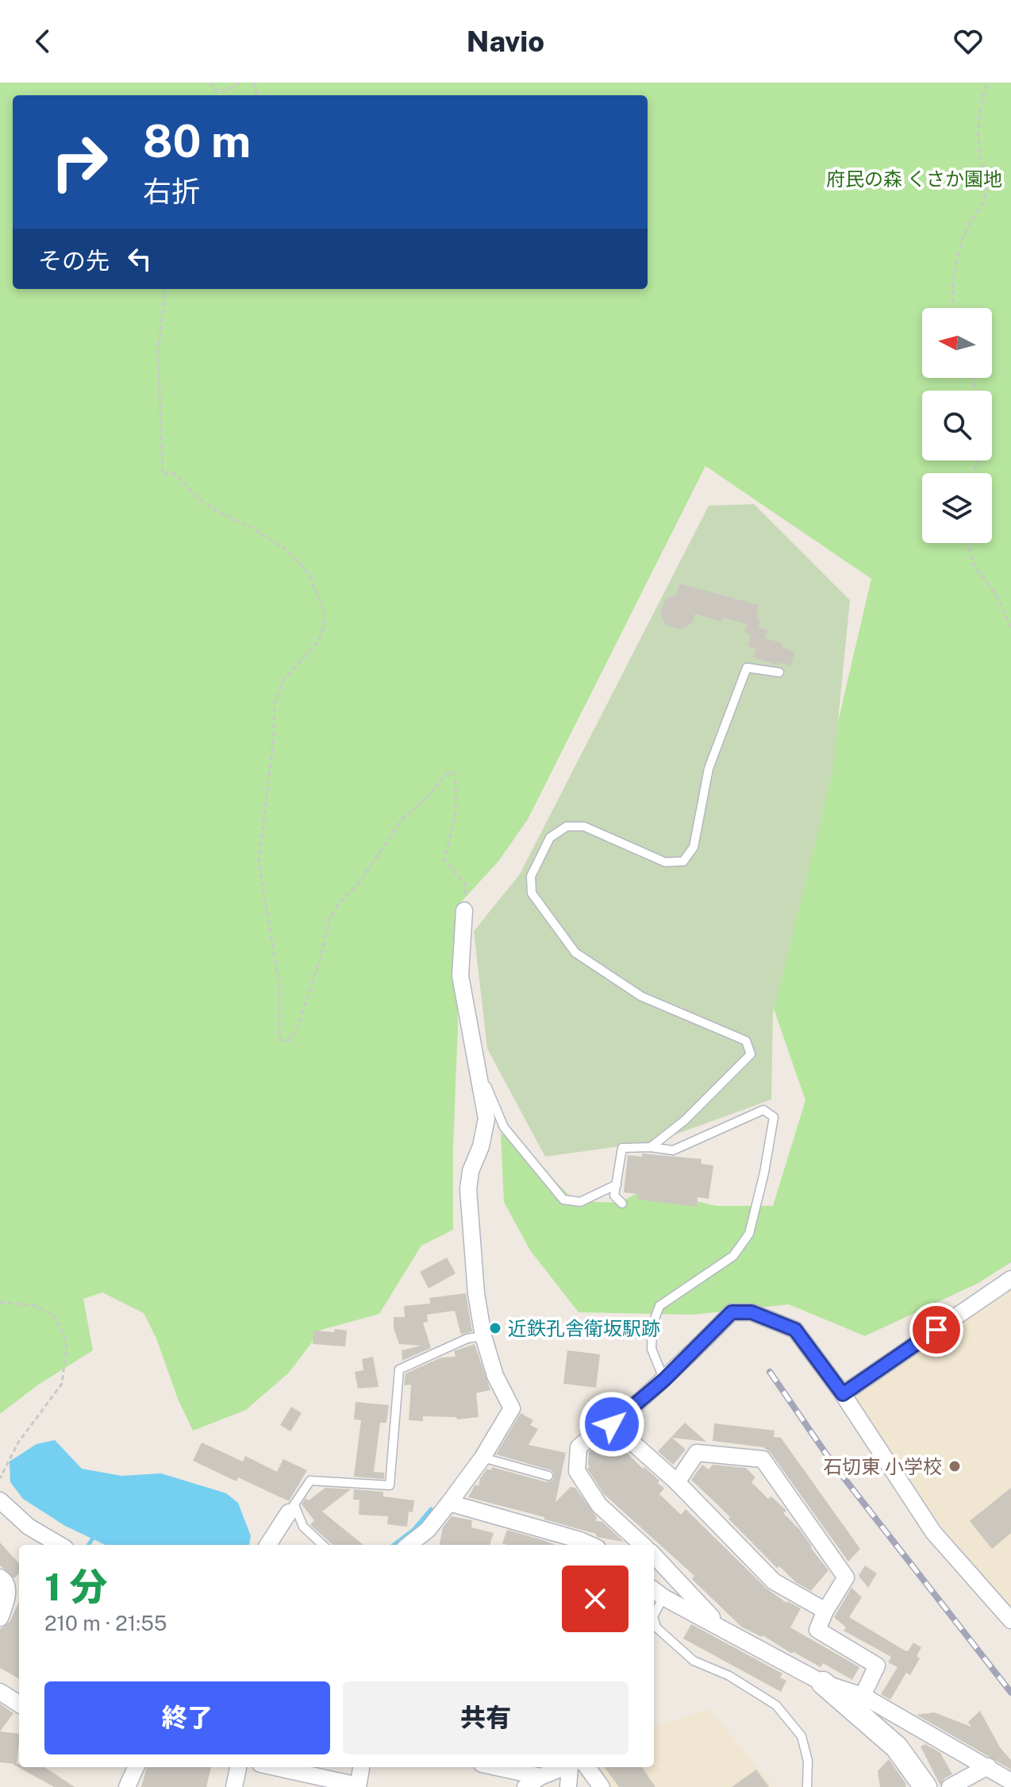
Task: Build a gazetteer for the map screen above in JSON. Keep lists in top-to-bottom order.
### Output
{
  "parks": ["府民の森 くさか園地"],
  "places": ["近鉄孔舎衛坂駅跡", "石切東 小学校"],
  "north": "left",
  "page": {
    "header": "Navio",
    "turn": ["80 m", "右折"],
    "then": "その先",
    "heading": ["1 分", "210 m · 21:55"],
    "buttons": ["終了", "共有"]
  }
}
